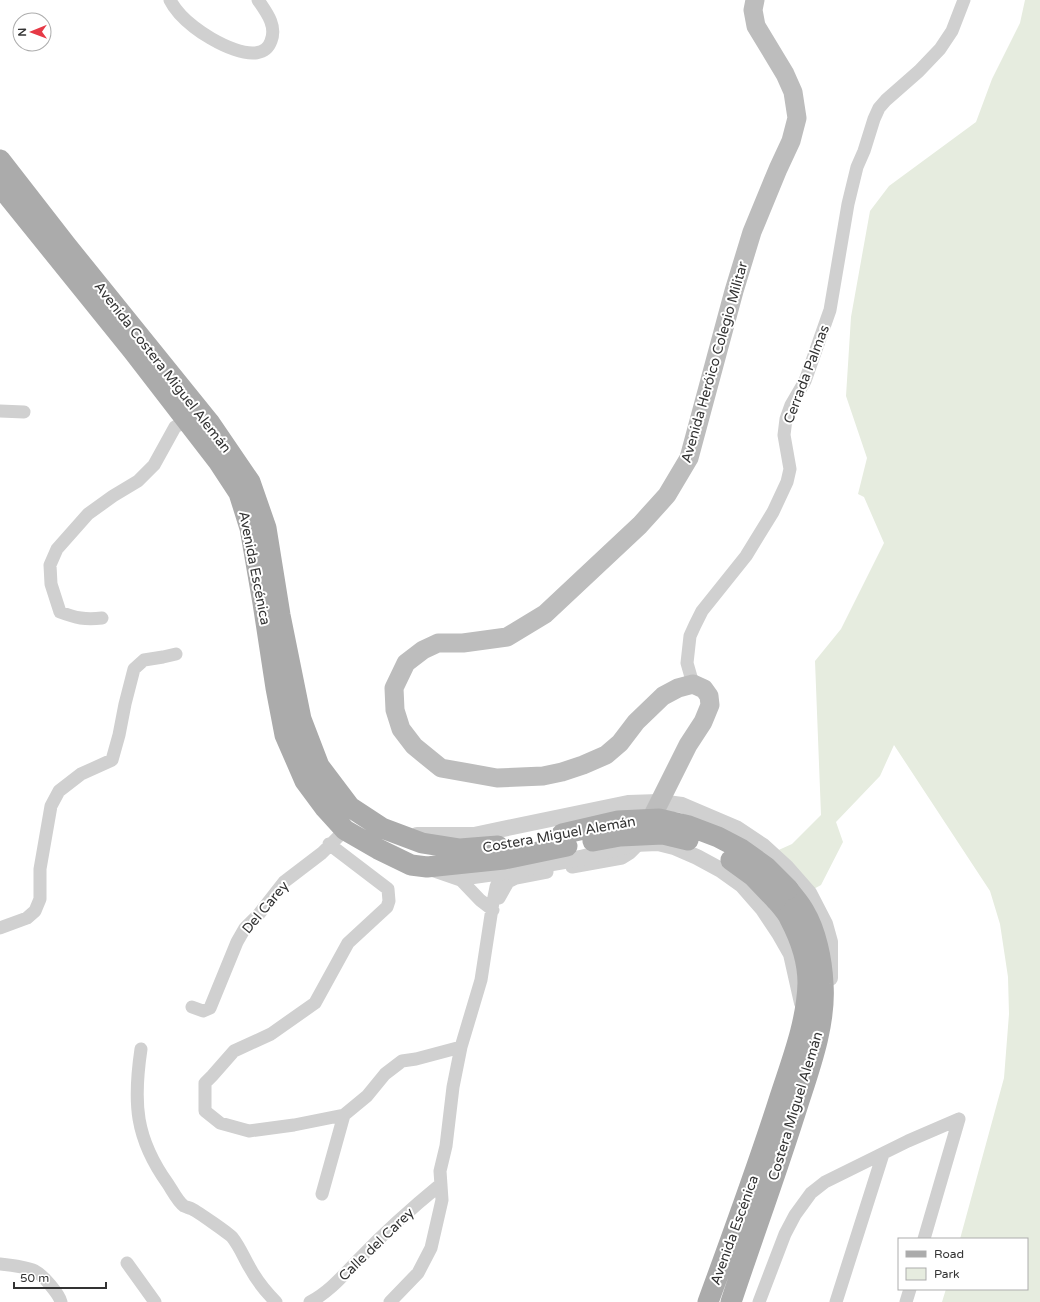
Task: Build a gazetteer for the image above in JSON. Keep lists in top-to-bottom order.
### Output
{
  "streets": {
    "main road": [
      "Avenida Heróico Colegio Militar",
      "Avenida Costera Miguel Alemán",
      "Avenida Escénica",
      "Costera Miguel Alemán"
    ],
    "street": ["Cerrada Palmas", "Del Carey", "Calle del Carey"]
  },
  "crossings": [
    ["Avenida Heróico Colegio Militar", "Cerrada Palmas"],
    ["Avenida Costera Miguel Alemán", "Costera Miguel Alemán"],
    ["Avenida Escénica", "Costera Miguel Alemán"],
    ["Avenida Escénica", "Del Carey"]
  ],
  "legend": ["Road", "Park"],
  "scale_bar": "50 m",
  "north": "left"
}
